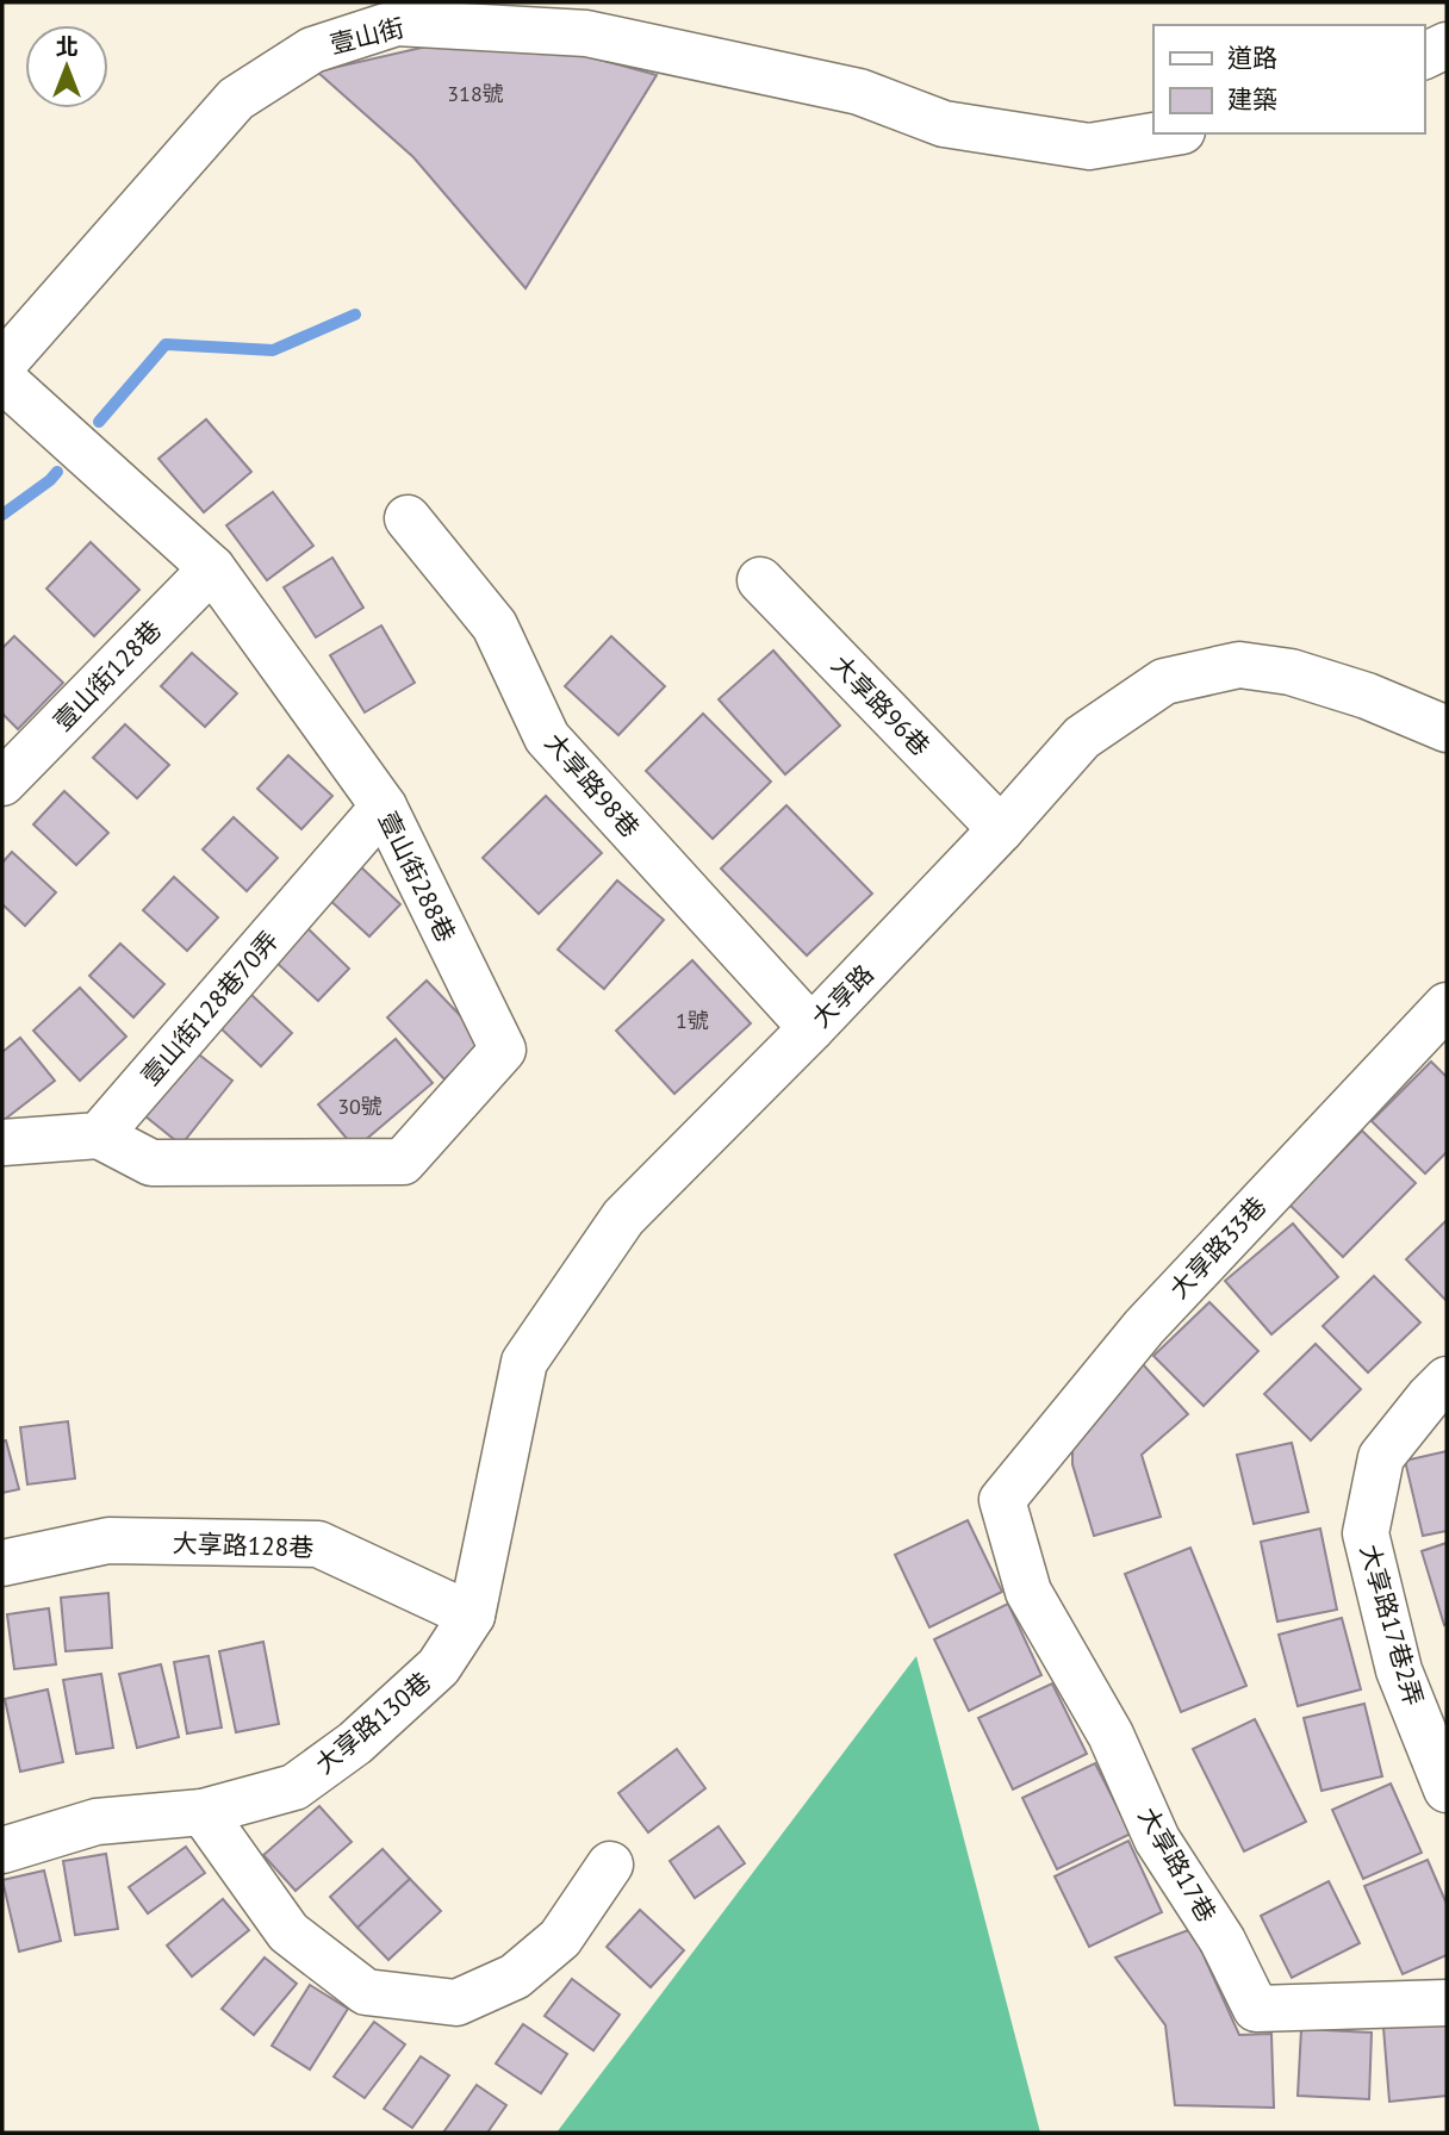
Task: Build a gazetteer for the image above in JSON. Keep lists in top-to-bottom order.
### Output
{
  "streets": {
    "street": [
      "壹山街",
      "壹山街128巷",
      "大享路96巷",
      "大享路98巷",
      "壹山街288巷",
      "大享路",
      "壹山街128巷70弄",
      "大享路33巷",
      "大享路128巷",
      "大享路17巷2弄",
      "大享路130巷",
      "大享路17巷"
    ]
  },
  "crossings": [
    ["壹山街128巷", "壹山街288巷"],
    ["大享路96巷", "大享路"],
    ["大享路98巷", "大享路"],
    ["壹山街288巷", "壹山街128巷70弄"],
    ["大享路", "大享路128巷"],
    ["大享路", "大享路130巷"],
    ["大享路33巷", "大享路17巷"],
    ["大享路128巷", "大享路130巷"]
  ],
  "house_numbers": ["318號", "1號", "30號"],
  "legend": ["道路", "建築"],
  "north": "top"
}
